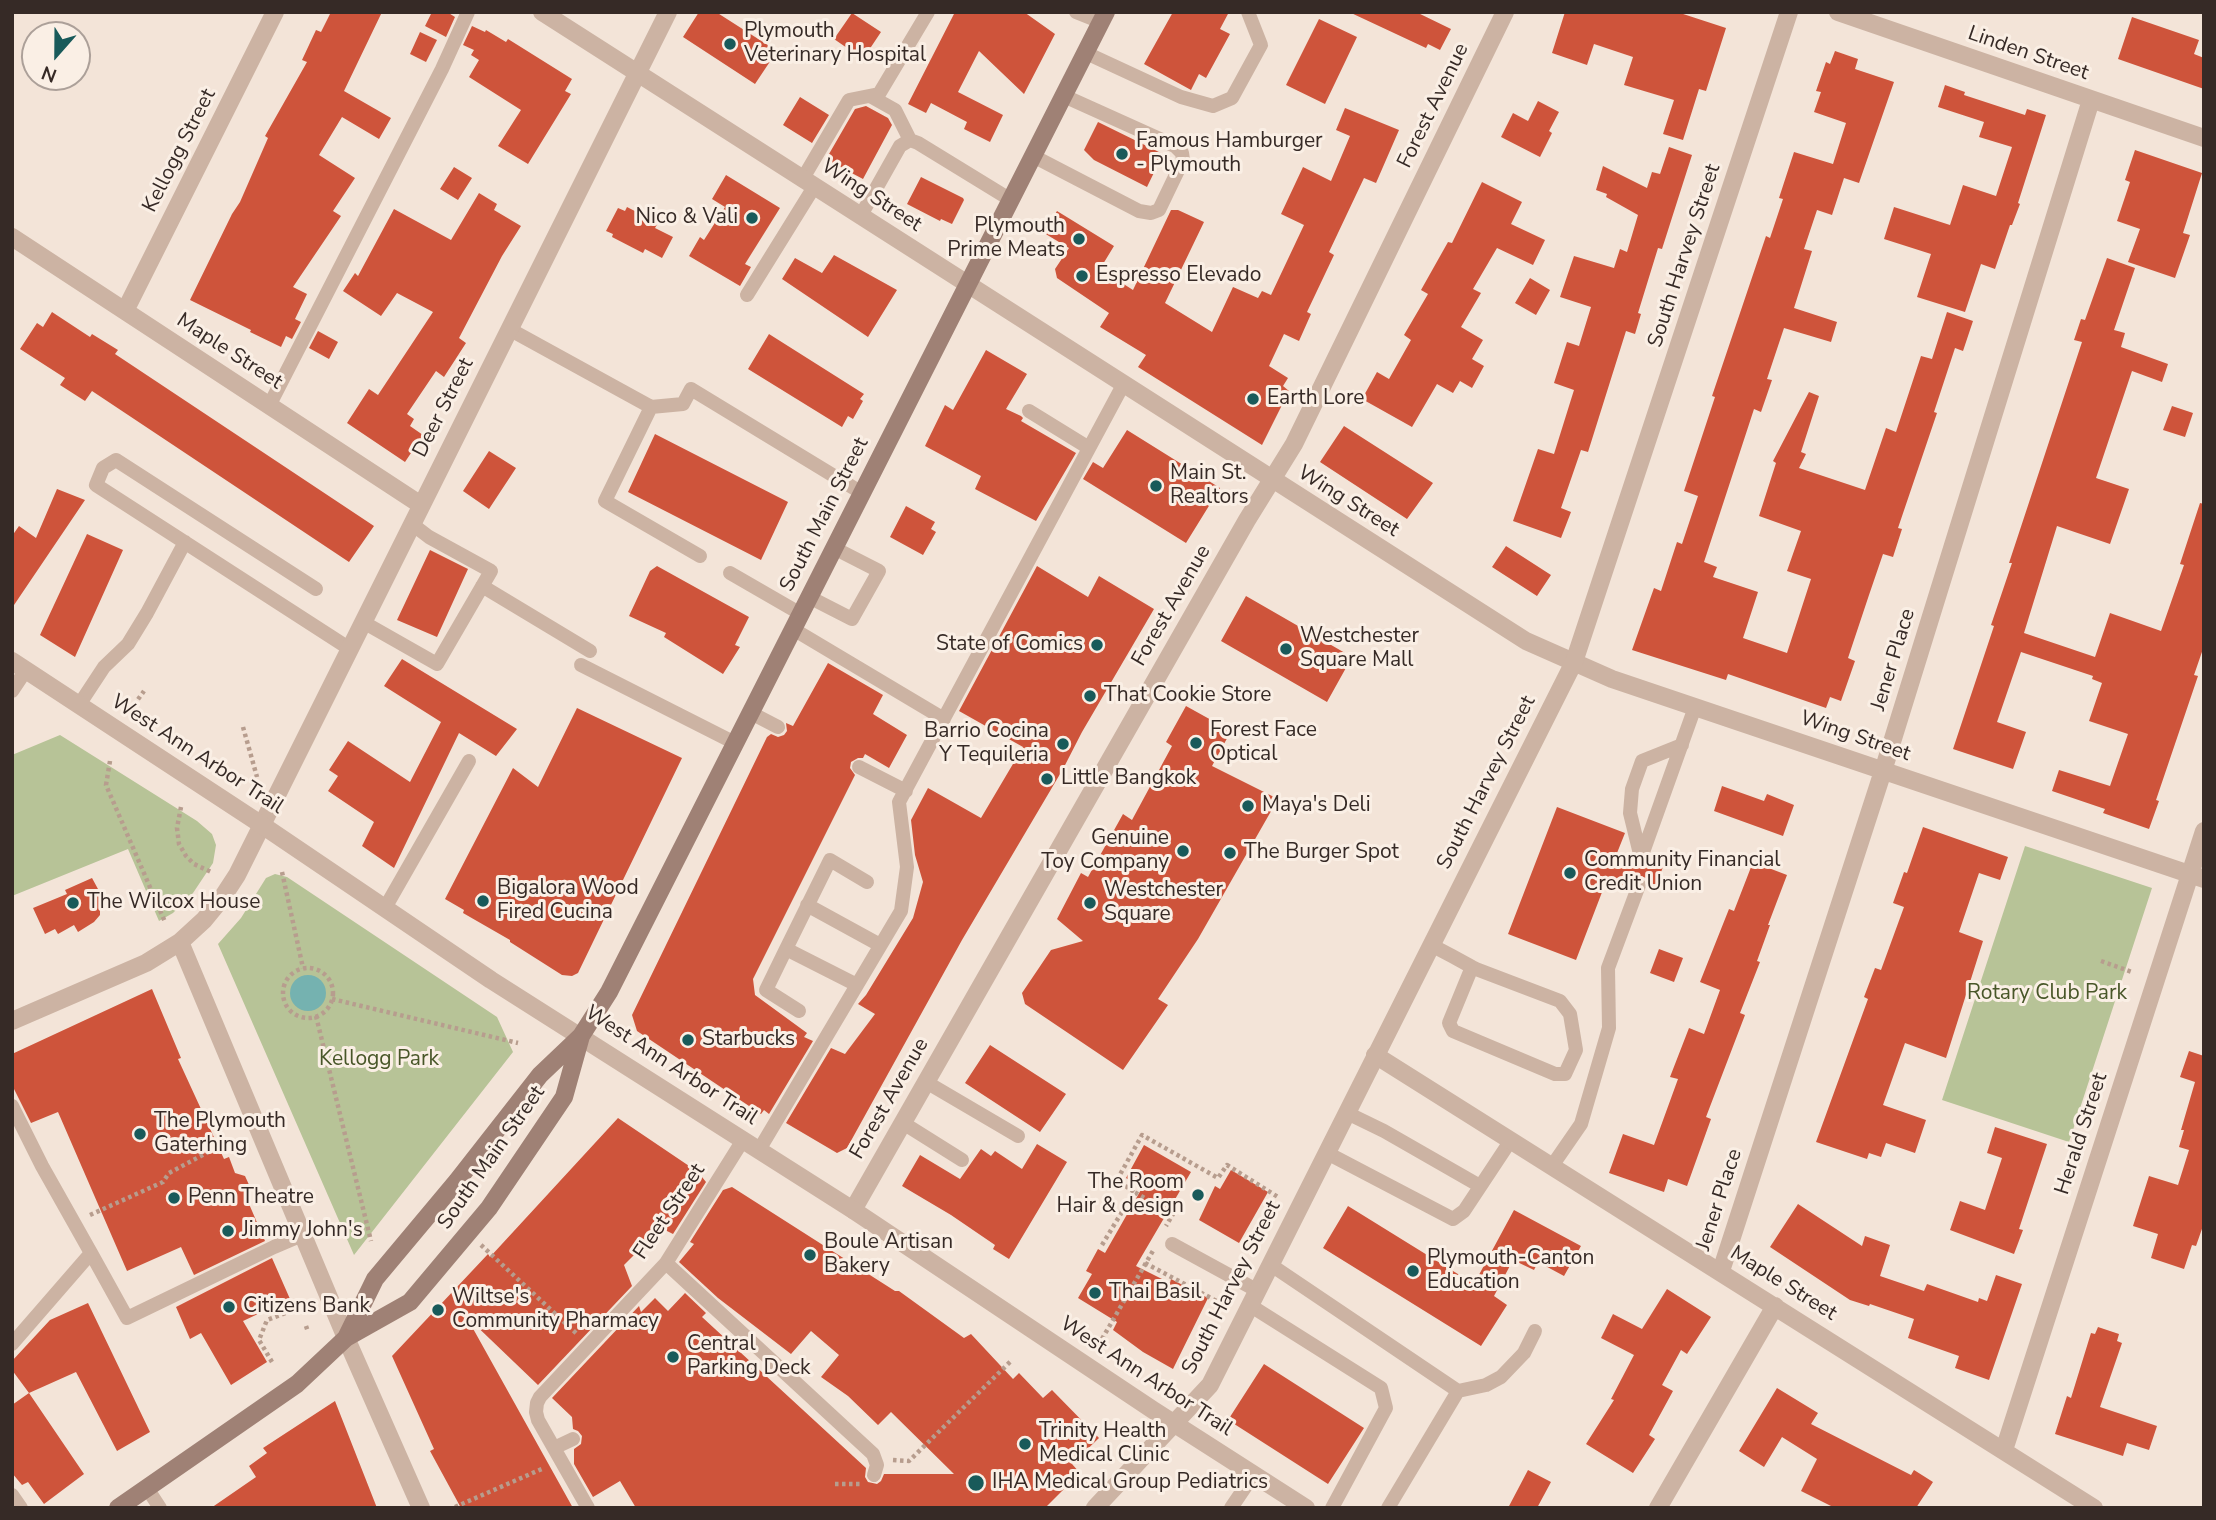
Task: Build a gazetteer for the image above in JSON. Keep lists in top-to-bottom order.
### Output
{
  "streets": {
    "main road": ["South Main Street"],
    "street": [
      "Linden Street",
      "Forest Avenue",
      "Kellogg Street",
      "Wing Street",
      "South Harvey Street",
      "Maple Street",
      "Deer Street",
      "Jener Place",
      "West Ann Arbor Trail",
      "Herald Street"
    ],
    "lane": ["Fleet Street"]
  },
  "crossings": [
    ["Linden Street", "Jener Place"],
    ["Forest Avenue", "Wing Street"],
    ["Forest Avenue", "West Ann Arbor Trail"],
    ["Kellogg Street", "Maple Street"],
    ["Wing Street", "South Harvey Street"],
    ["Wing Street", "Deer Street"],
    ["Wing Street", "South Main Street"],
    ["Wing Street", "Jener Place"],
    ["Wing Street", "Herald Street"],
    ["South Harvey Street", "Maple Street"],
    ["South Harvey Street", "West Ann Arbor Trail"],
    ["Maple Street", "Deer Street"],
    ["Maple Street", "Jener Place"],
    ["Maple Street", "Herald Street"],
    ["Deer Street", "West Ann Arbor Trail"],
    ["South Main Street", "West Ann Arbor Trail"],
    ["West Ann Arbor Trail", "Fleet Street"]
  ],
  "parks": ["Rotary Club Park", "Kellogg Park"],
  "places": [
    "Plymouth Veterinary Hospital",
    "Famous Hamburger - Plymouth",
    "Nico & Vali",
    "Plymouth Prime Meats",
    "Espresso Elevado",
    "Earth Lore",
    "Main St. Realtors",
    "State of Comics",
    "Westchester Square Mall",
    "That Cookie Store",
    "Forest Face Optical",
    "Barrio Cocina Y Tequileria",
    "Little Bangkok",
    "Maya's Deli",
    "Genuine Toy Company",
    "The Burger Spot",
    "Community Financial Credit Union",
    "Bigalora Wood Fired Cucina",
    "The Wilcox House",
    "Westchester Square",
    "Starbucks",
    "The Plymouth Gaterhing",
    "The Room Hair & design",
    "Penn Theatre",
    "Jimmy John's",
    "Boule Artisan Bakery",
    "Plymouth-Canton Education",
    "Thai Basil",
    "Citizens Bank",
    "Wiltse's Community Pharmacy",
    "Central Parking Deck",
    "Trinity Health Medical Clinic",
    "IHA Medical Group Pediatrics"
  ],
  "north": "bottom"
}
